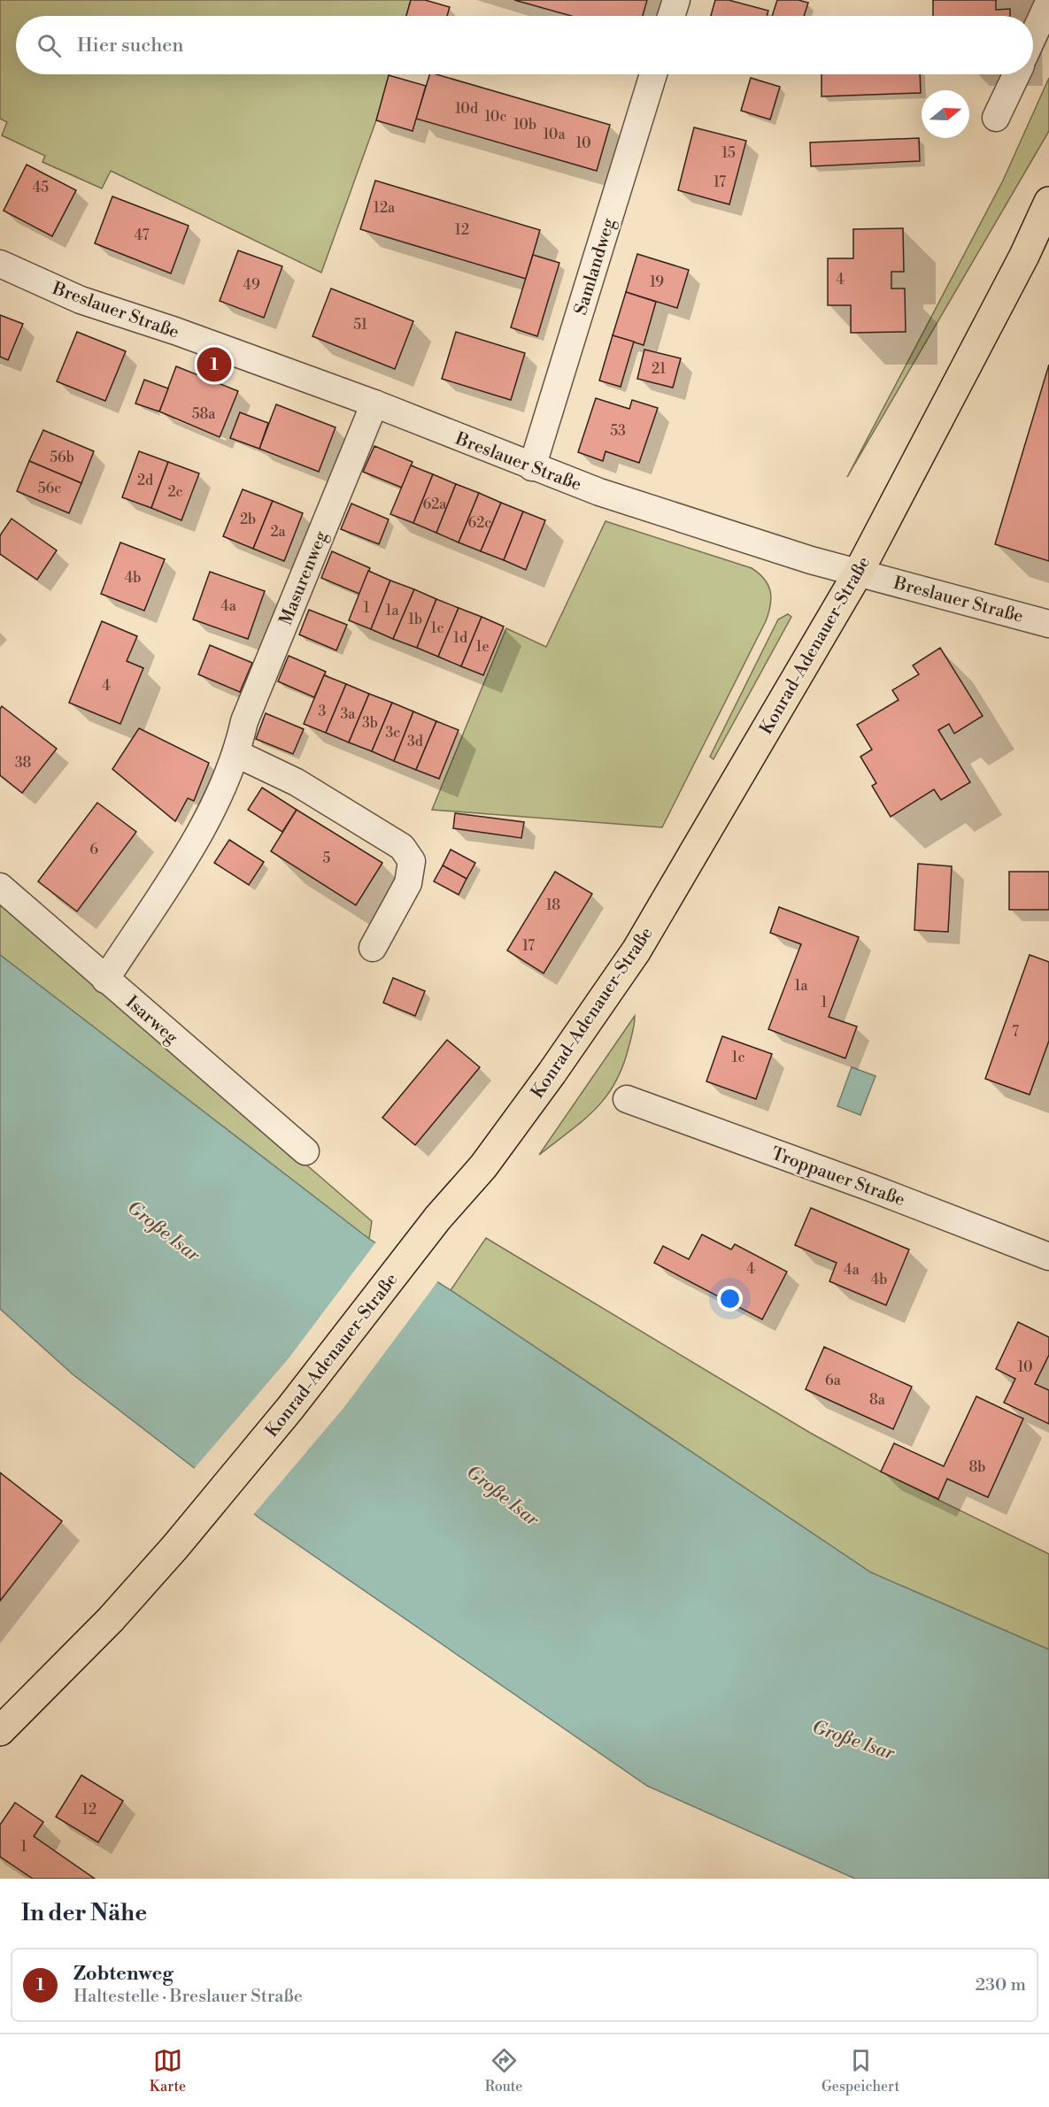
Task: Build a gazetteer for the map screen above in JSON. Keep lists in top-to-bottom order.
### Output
{
  "streets": {
    "main road": ["Konrad-Adenauer-Straße"],
    "street": [
      "Samlandweg",
      "Breslauer Straße",
      "Masurenweg",
      "Isarweg",
      "Troppauer Straße"
    ]
  },
  "crossings": [
    ["Samlandweg", "Breslauer Straße"],
    ["Breslauer Straße", "Masurenweg"],
    ["Breslauer Straße", "Konrad-Adenauer-Straße"],
    ["Masurenweg", "Isarweg"]
  ],
  "water": ["Große Isar"],
  "house_numbers": [
    "10d",
    "10c",
    "10b",
    "10a",
    "10",
    "15",
    "17",
    "45",
    "12a",
    "12",
    "47",
    "4",
    "19",
    "49",
    "51",
    "21",
    "58a",
    "53",
    "56b",
    "2d",
    "56c",
    "2c",
    "62a",
    "2b",
    "62c",
    "2a",
    "4b",
    "4a",
    "1",
    "1a",
    "1b",
    "1c",
    "1d",
    "1e",
    "4",
    "3",
    "3a",
    "3b",
    "3c",
    "3d",
    "38",
    "6",
    "5",
    "18",
    "17",
    "1a",
    "1",
    "7",
    "1c",
    "4",
    "4a",
    "4b",
    "10",
    "6a",
    "8a",
    "8b",
    "12",
    "1"
  ],
  "north": "right",
  "page": {
    "search": "Hier suchen",
    "pins": "1",
    "heading": "In der Nähe",
    "list": [
      {
        "mark": "1",
        "name": "Zobtenweg",
        "note": "Haltestelle · Breslauer Straße",
        "value": "230 m"
      }
    ],
    "nav": ["Karte", "Route", "Gespeichert"]
  }
}
